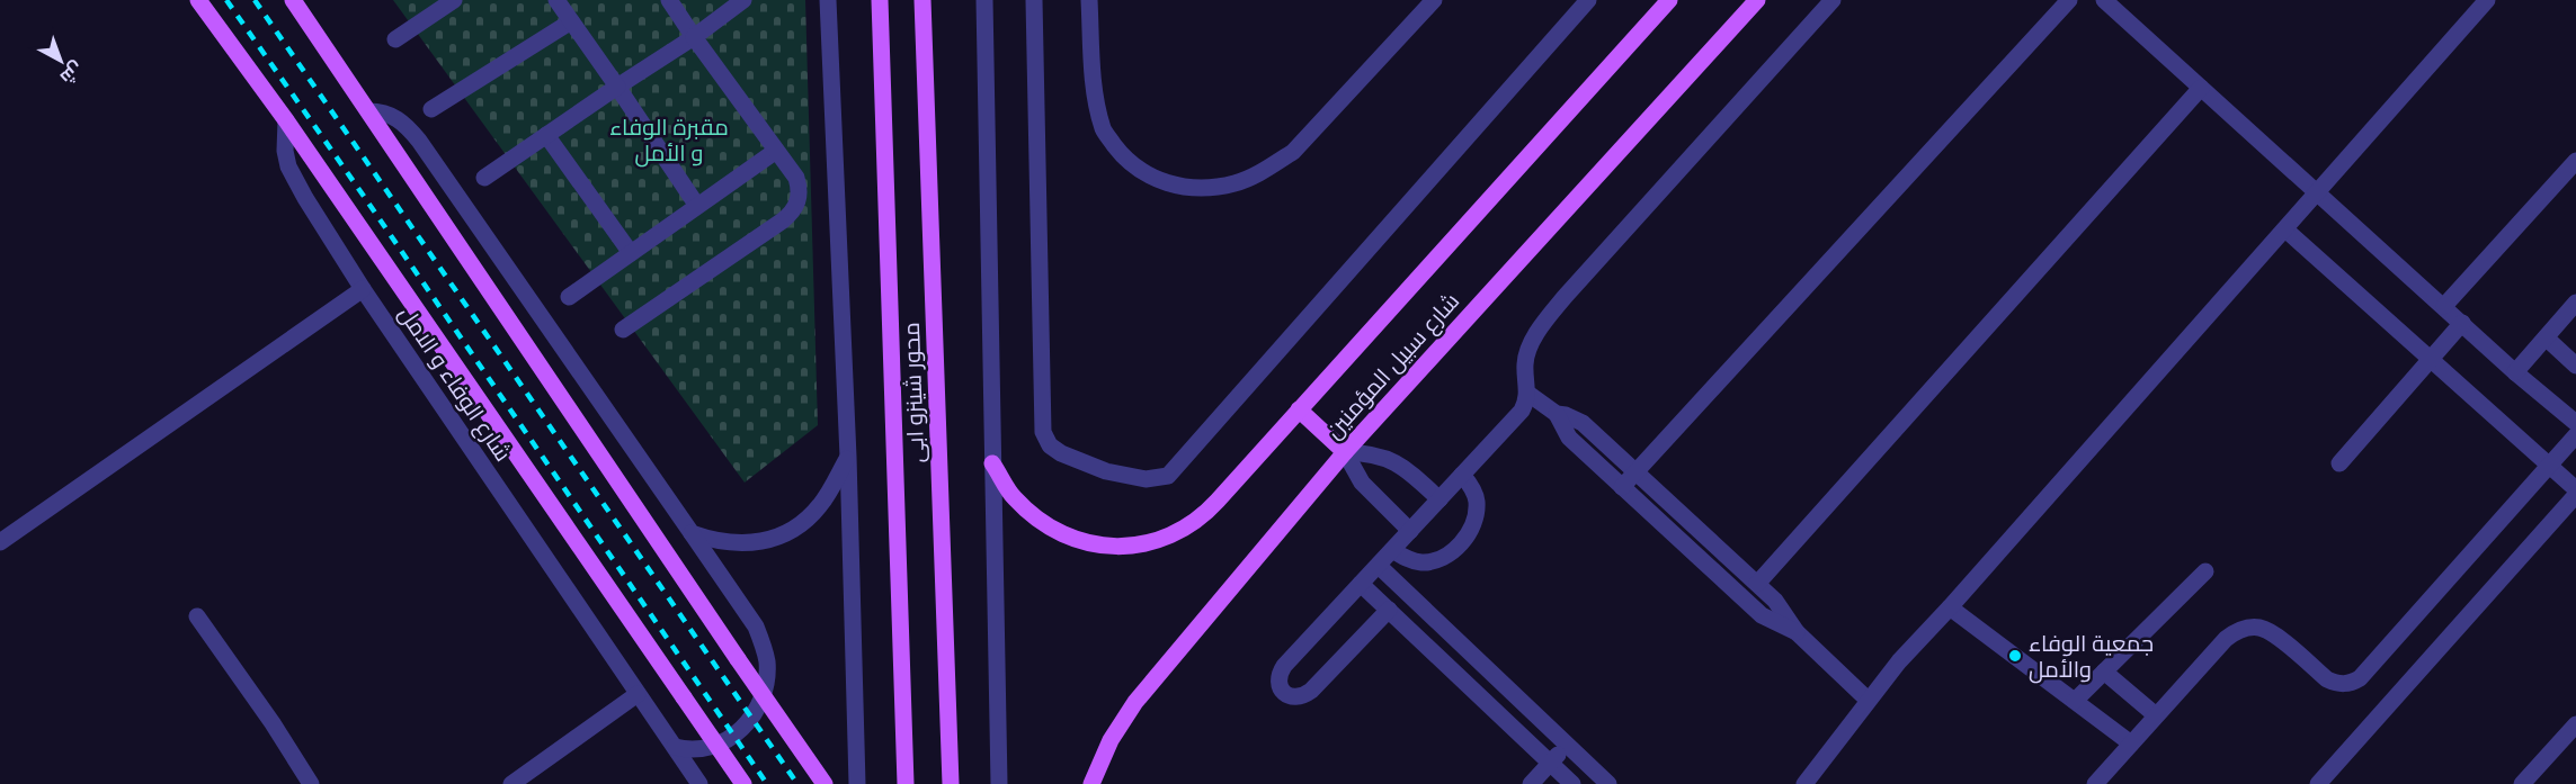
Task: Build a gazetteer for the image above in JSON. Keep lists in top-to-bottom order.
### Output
{
  "streets": {
    "main road": ["شارع سبيل المؤمنين", "محور شينزو ابى"],
    "street": ["شارع الوفاء و الامل"]
  },
  "parks": ["مقبرة الوفاء و الأمل"],
  "places": ["جمعية الوفاء والأمل"],
  "north": "bottom right"
}
